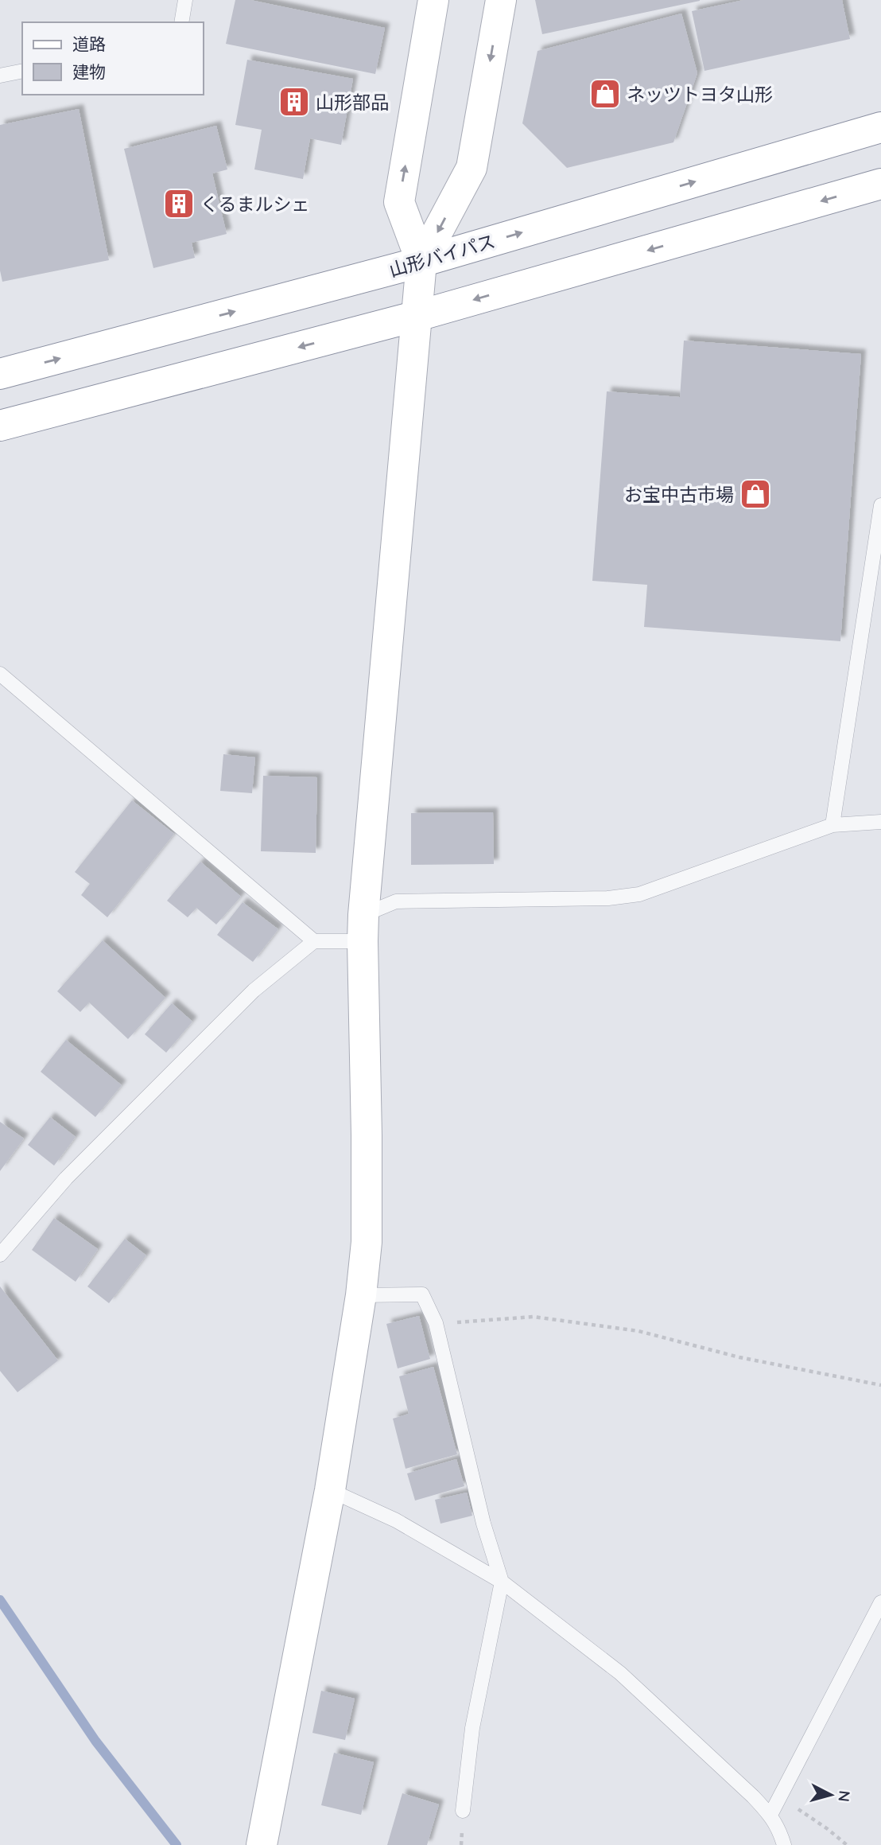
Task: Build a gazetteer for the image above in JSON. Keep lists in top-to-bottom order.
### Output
{
  "streets": {
    "main road": ["山形バイパス"]
  },
  "places": {
    "shop": ["ネッツトヨタ山形", "お宝中古市場"],
    "building": ["山形部品", "くるまルシェ"]
  },
  "legend": ["道路", "建物"],
  "north": "right"
}
